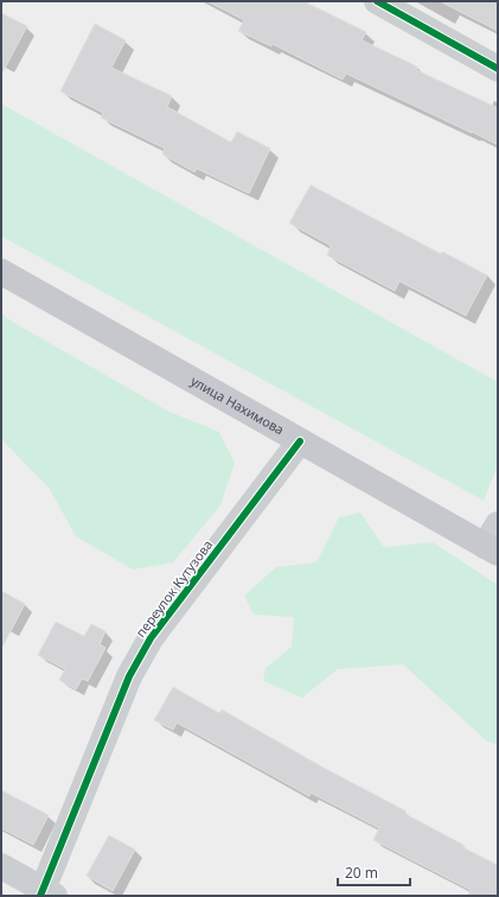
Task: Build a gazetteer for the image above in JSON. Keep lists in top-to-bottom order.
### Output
{
  "streets": {
    "main road": ["улица Нахимова"],
    "street": ["переулок Кутузова"]
  },
  "crossings": [
    ["улица Нахимова", "переулок Кутузова"]
  ],
  "scale_bar": "20 m"
}
